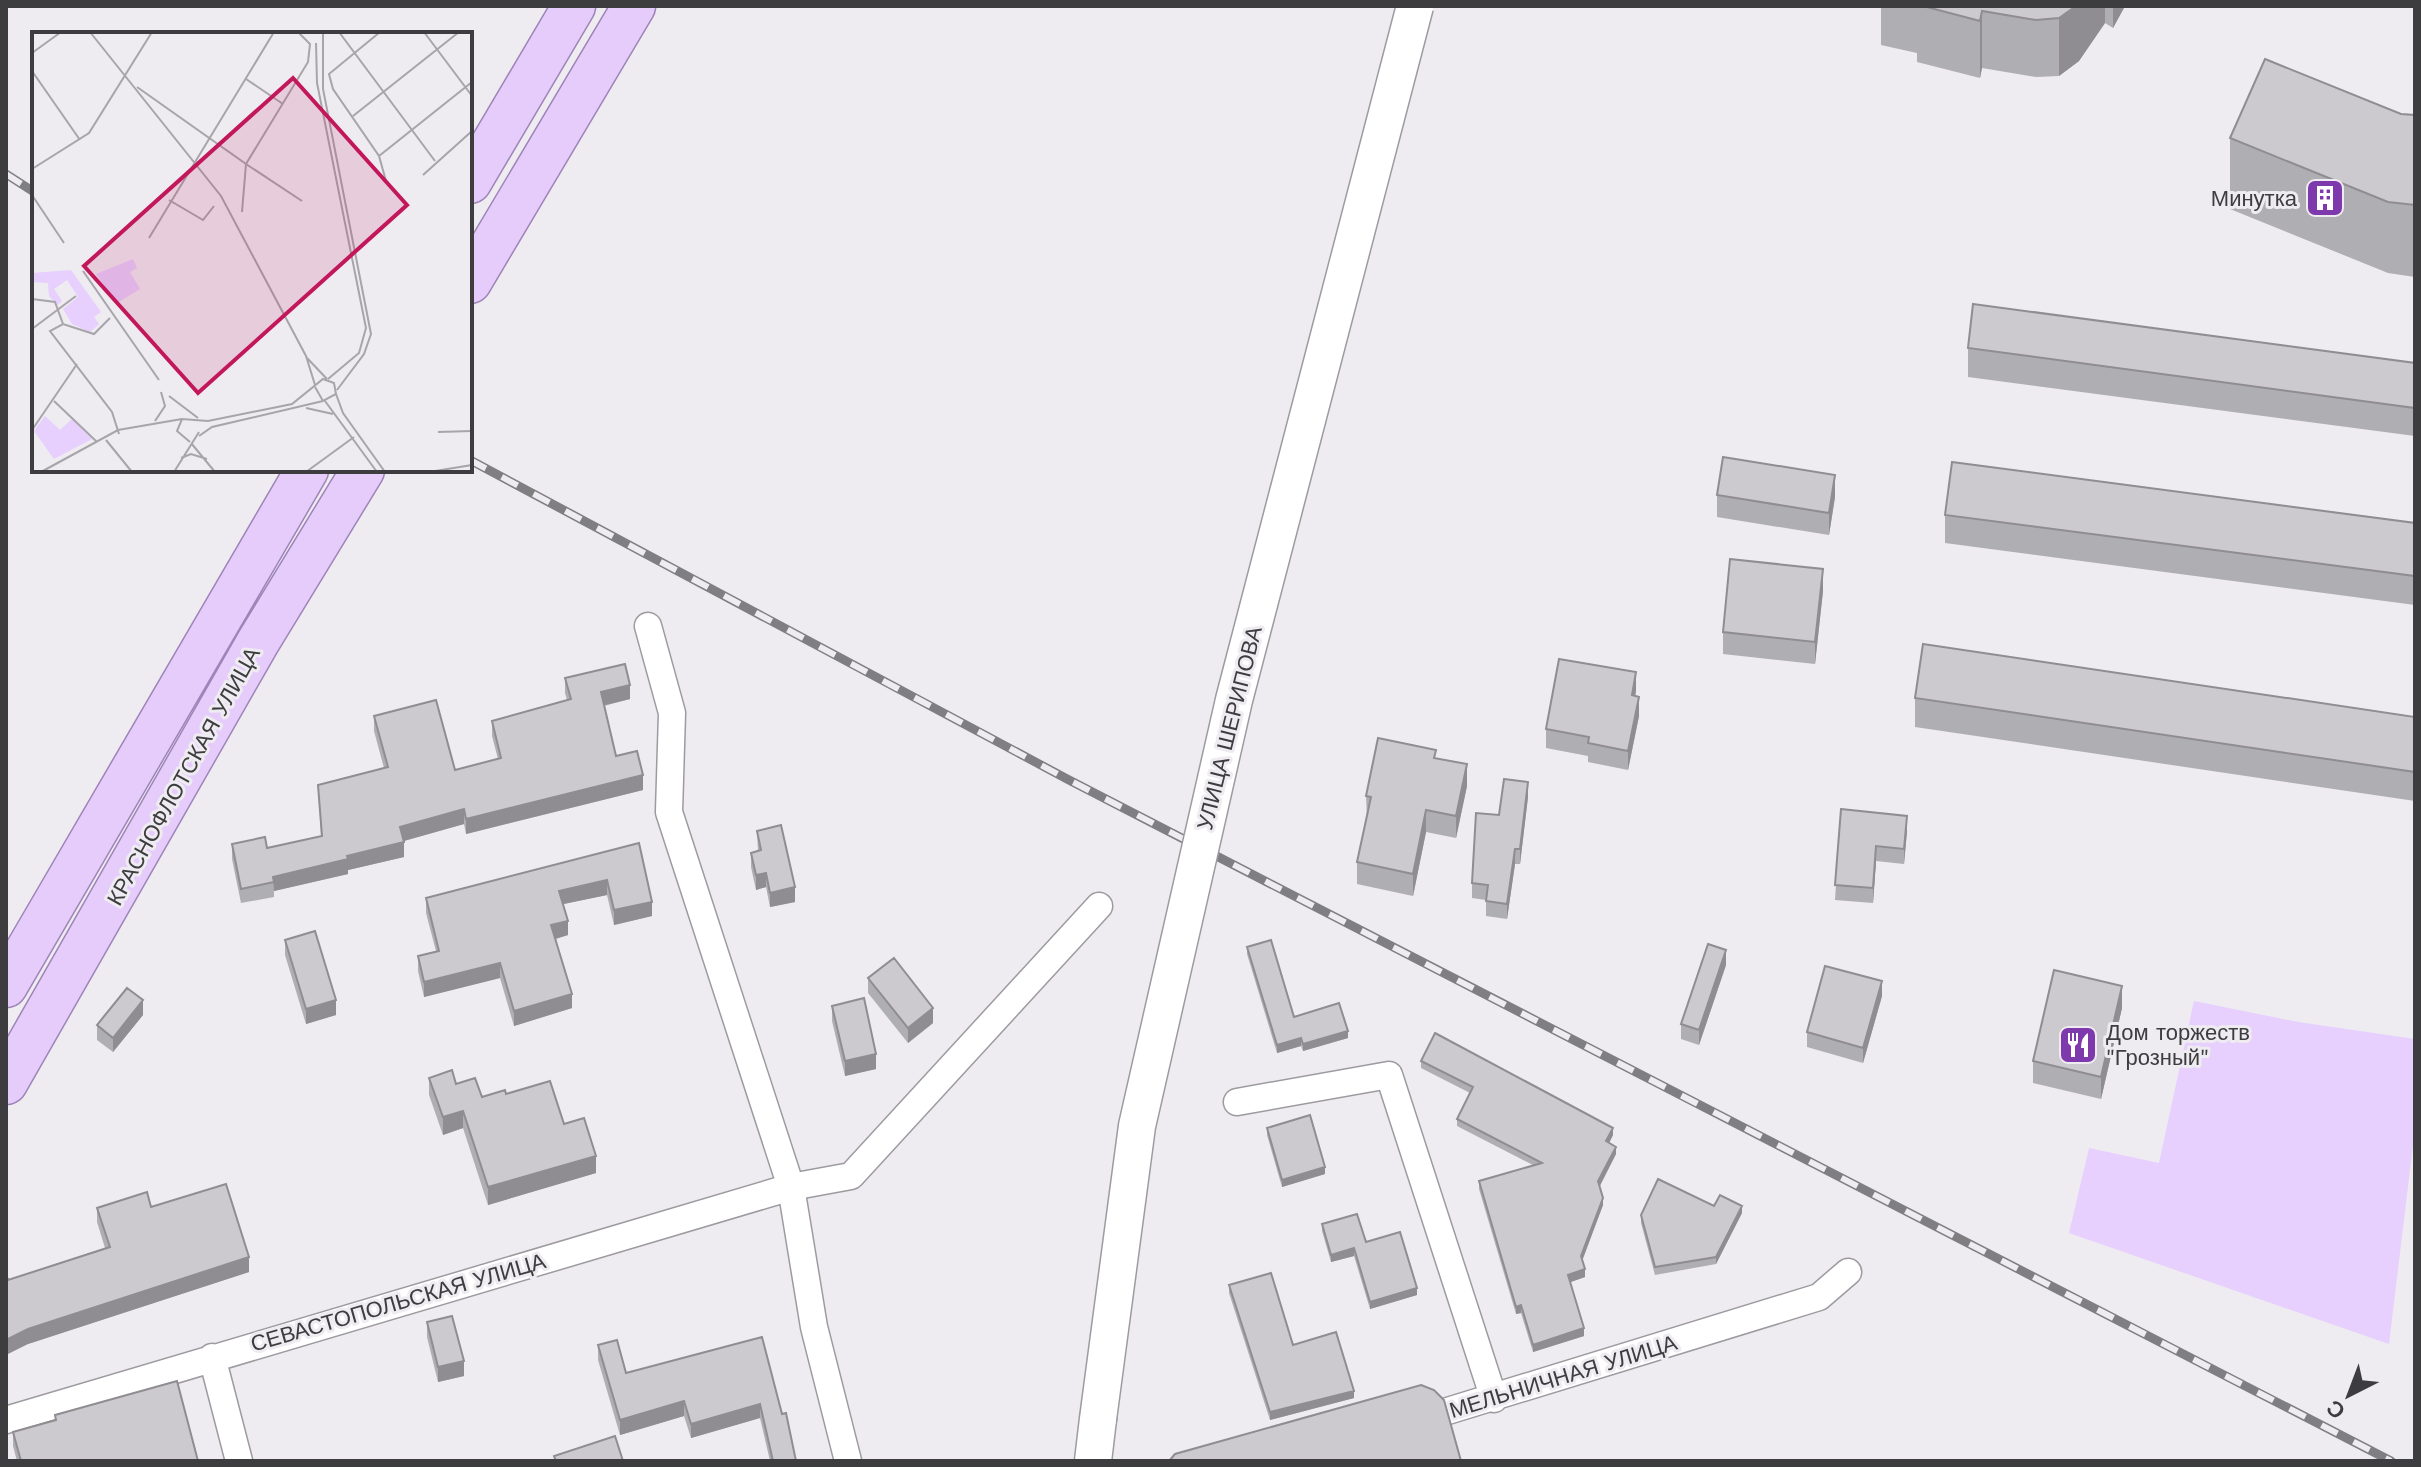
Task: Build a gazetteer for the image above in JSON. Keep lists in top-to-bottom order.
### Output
{
  "streets": {
    "main road": ["УЛИЦА ШЕРИПОВА", "КРАСНОФЛОТСКАЯ УЛИЦА"],
    "street": ["СЕВАСТОПОЛЬСКАЯ УЛИЦА", "МЕЛЬНИЧНАЯ УЛИЦА"]
  },
  "places": {
    "building": ["Минутка"],
    "restaurant": ["Дом торжеств \"Грозный\""]
  },
  "north": "bottom left"
}
